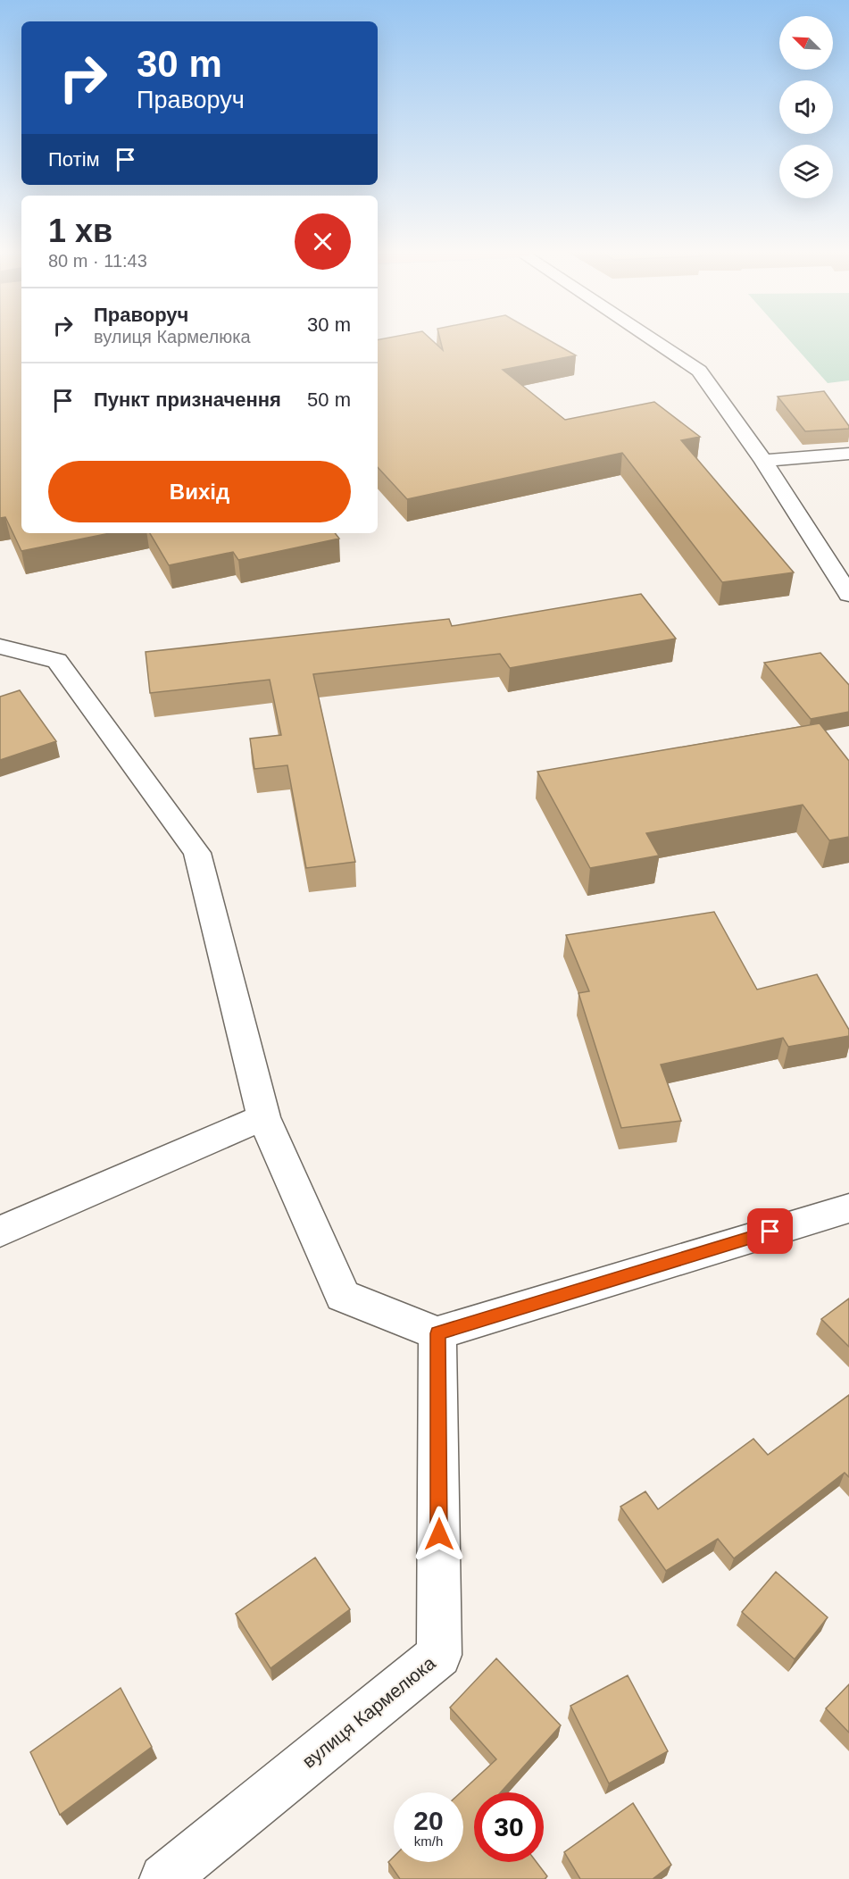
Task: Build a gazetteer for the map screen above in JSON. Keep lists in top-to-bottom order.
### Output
{
  "streets": {
    "street": ["вулиця Кармелюка"]
  },
  "north": "top left",
  "page": {
    "turn": ["30 m", "Праворуч"],
    "then": "Потім",
    "heading": ["1 хв", "80 m · 11:43"],
    "list": [
      {
        "name": "Праворуч",
        "note": "вулиця Кармелюка",
        "value": "30 m"
      },
      {
        "name": "Пункт призначення",
        "value": "50 m"
      }
    ],
    "buttons": "Вихід",
    "speed": "20 km/h",
    "limit": "30"
  }
}
